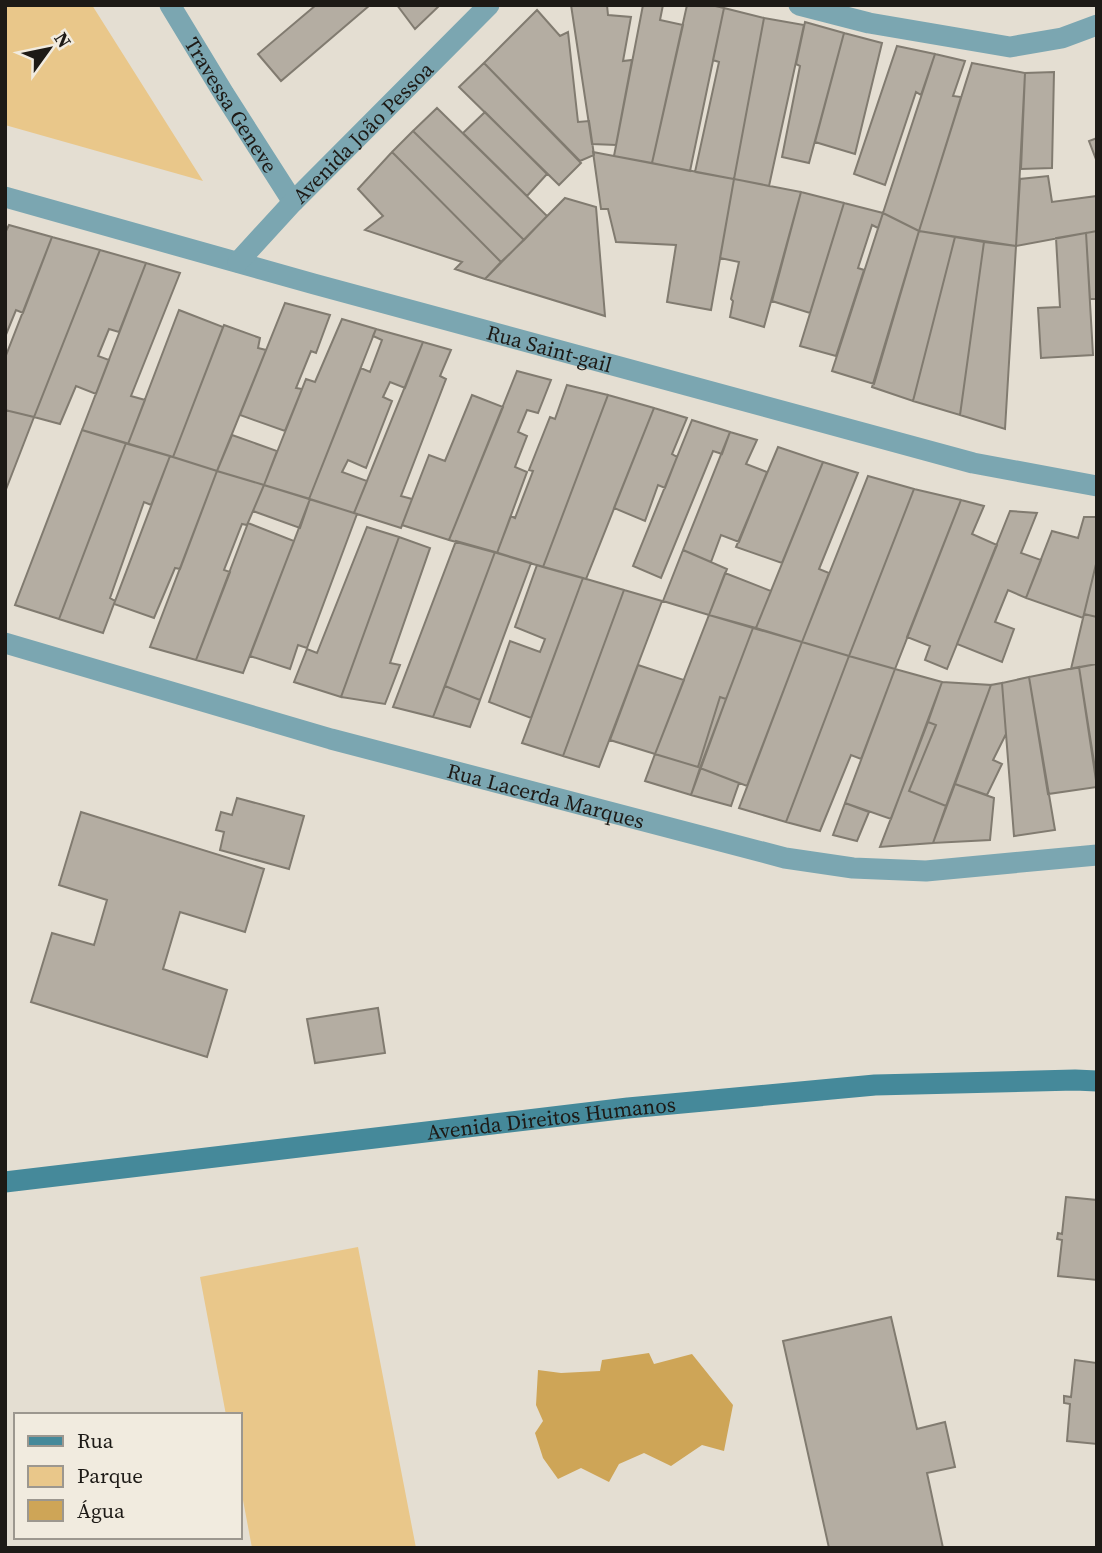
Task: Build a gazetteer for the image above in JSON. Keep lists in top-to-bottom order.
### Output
{
  "streets": {
    "main road": ["Avenida Direitos Humanos"],
    "street": [
      "Travessa Geneve",
      "Avenida João Pessoa",
      "Rua Saint-gail",
      "Rua Lacerda Marques"
    ]
  },
  "crossings": [
    ["Travessa Geneve", "Avenida João Pessoa"],
    ["Avenida João Pessoa", "Rua Saint-gail"]
  ],
  "legend": ["Rua", "Parque", "Água"],
  "north": "top right"
}
